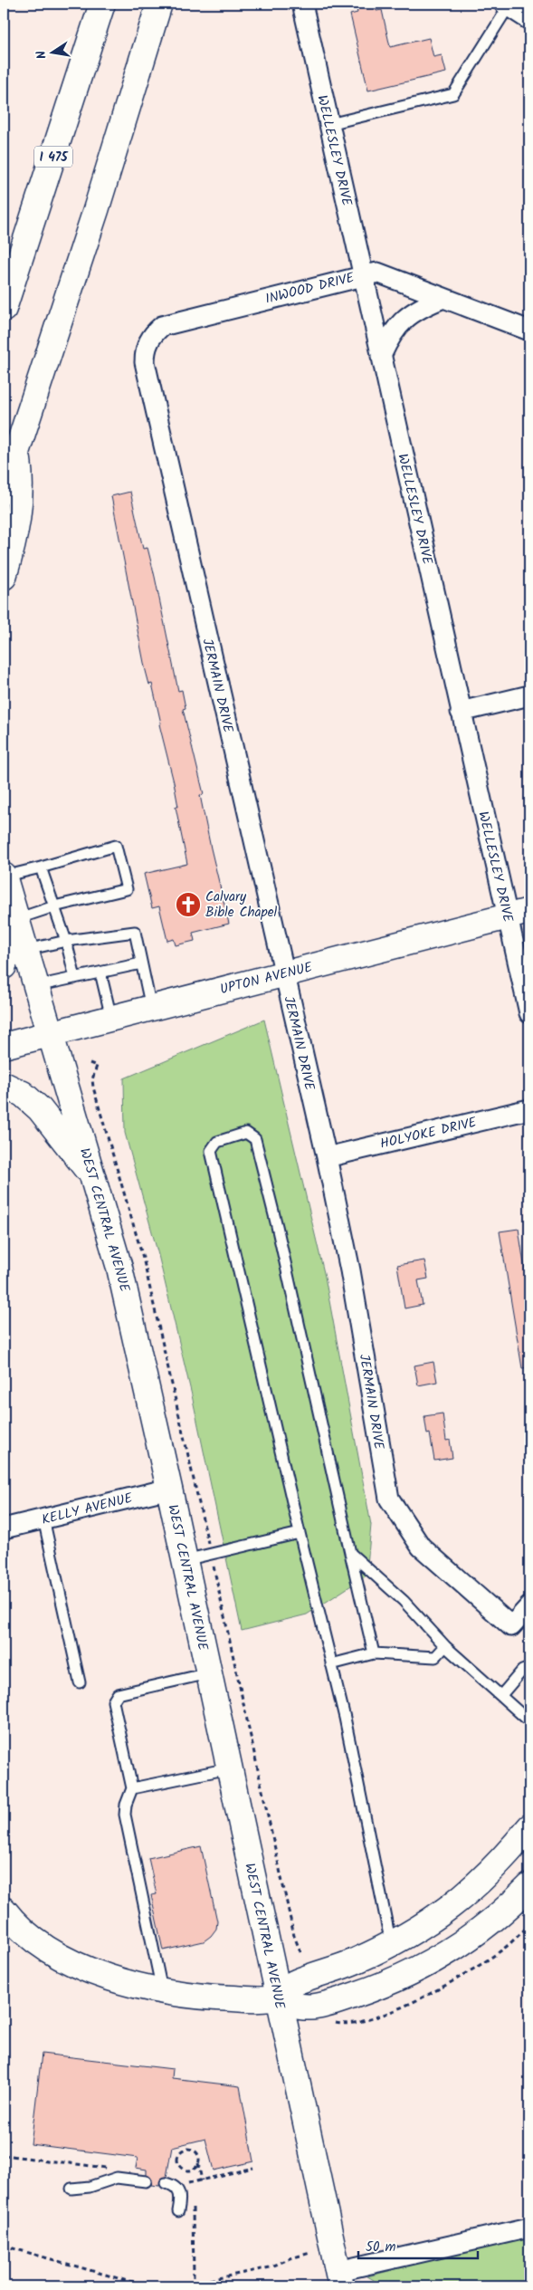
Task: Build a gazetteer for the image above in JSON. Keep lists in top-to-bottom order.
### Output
{
  "streets": {
    "main road": ["I 475", "UPTON AVENUE", "WEST CENTRAL AVENUE"],
    "street": [
      "WELLESLEY DRIVE",
      "INWOOD DRIVE",
      "JERMAIN DRIVE",
      "HOLYOKE DRIVE",
      "KELLY AVENUE"
    ]
  },
  "crossings": [
    ["WELLESLEY DRIVE", "INWOOD DRIVE"],
    ["WELLESLEY DRIVE", "UPTON AVENUE"],
    ["INWOOD DRIVE", "JERMAIN DRIVE"],
    ["JERMAIN DRIVE", "UPTON AVENUE"],
    ["JERMAIN DRIVE", "HOLYOKE DRIVE"],
    ["UPTON AVENUE", "WEST CENTRAL AVENUE"],
    ["WEST CENTRAL AVENUE", "KELLY AVENUE"]
  ],
  "places": {
    "church": ["Calvary Bible Chapel"]
  },
  "scale_bar": "50 m",
  "north": "left"
}
